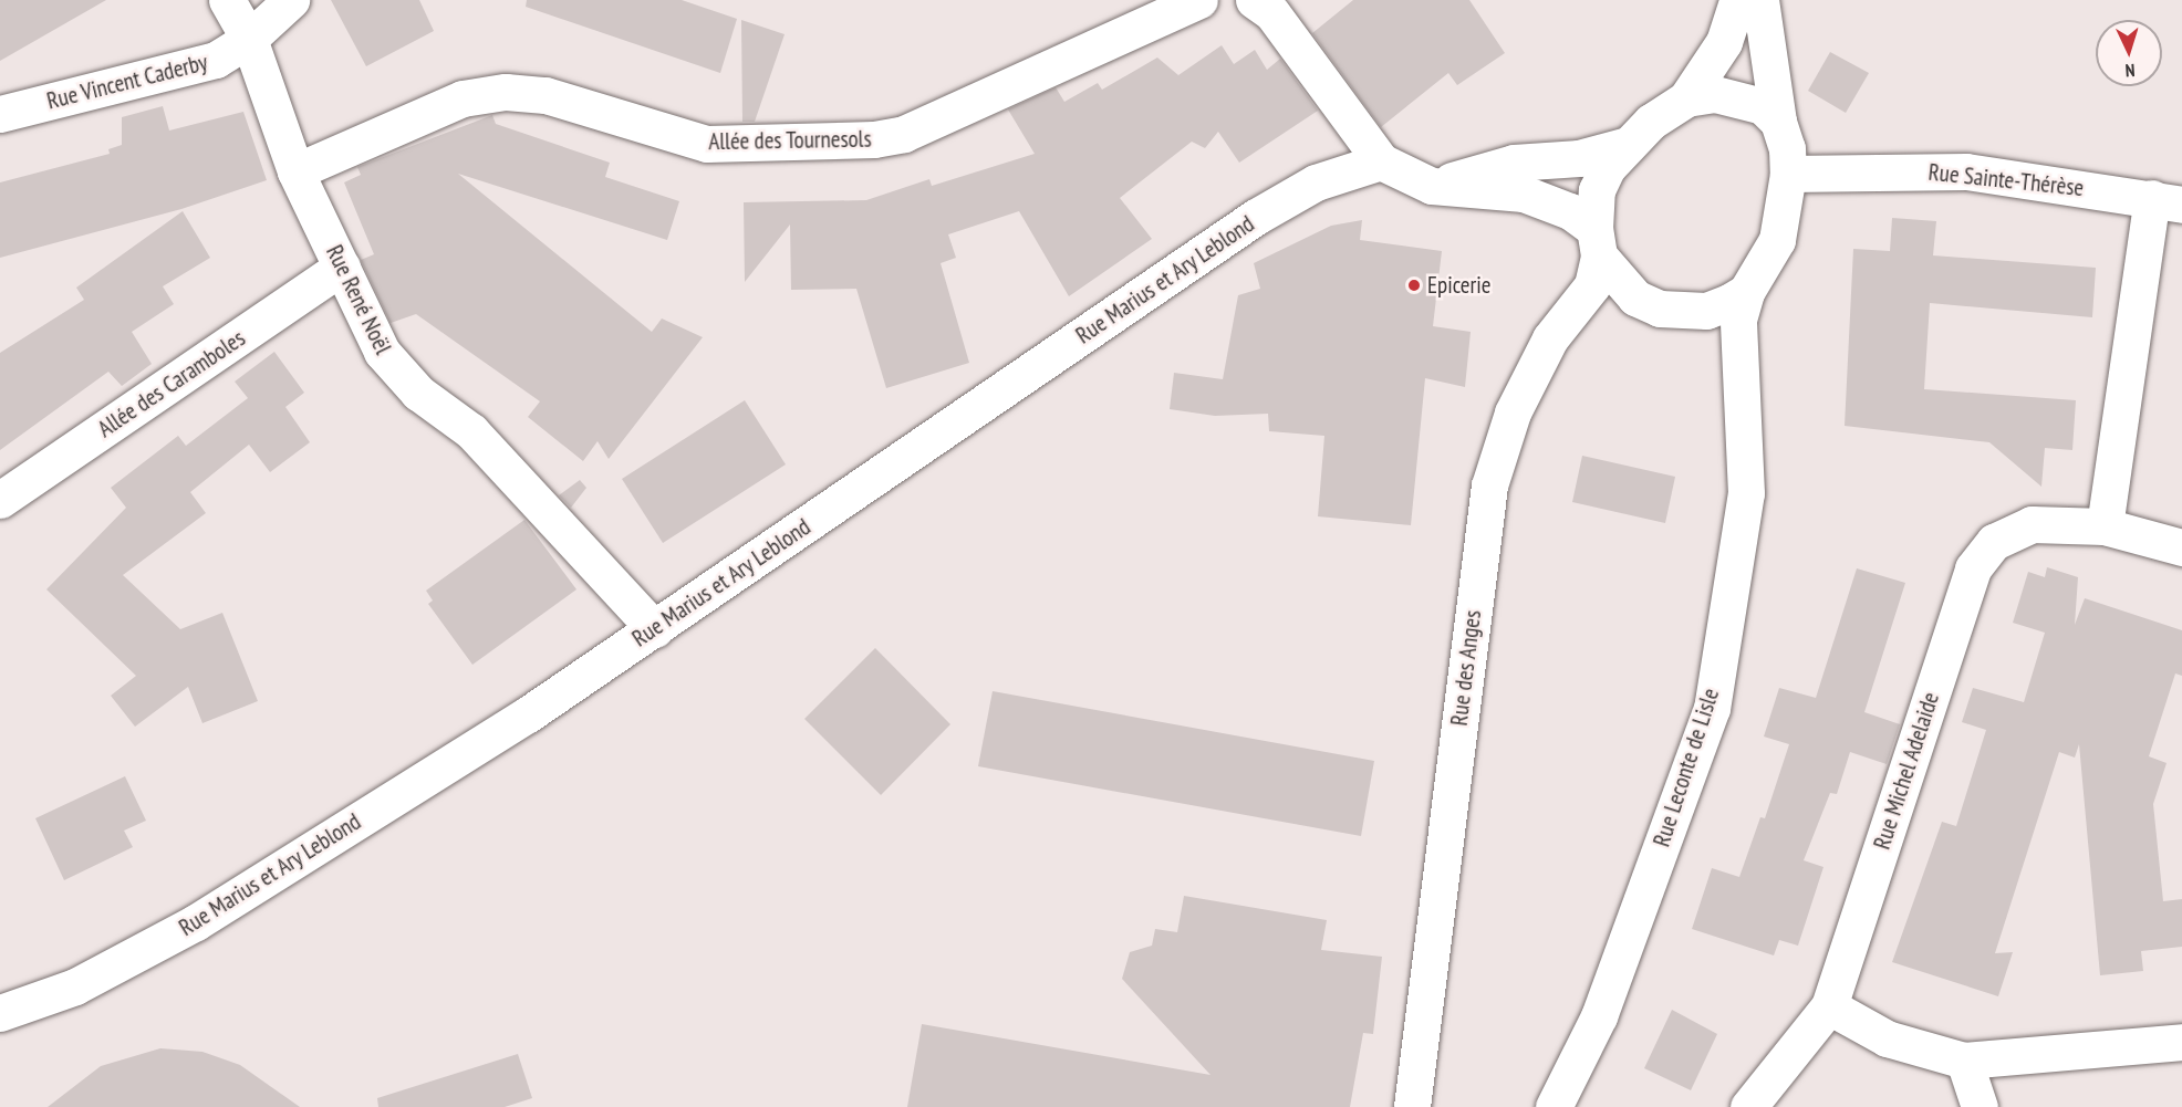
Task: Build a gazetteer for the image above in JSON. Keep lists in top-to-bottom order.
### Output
{
  "streets": {
    "street": [
      "Rue Vincent Caderby",
      "Allée des Tournesols",
      "Rue Sainte-Thérèse",
      "Rue Marius et Ary Leblond",
      "Rue René Noël",
      "Allée des Caramboles",
      "Rue des Anges",
      "Rue Leconte de Lisle",
      "Rue Michel Adelaide"
    ]
  },
  "crossings": [
    ["Rue Vincent Caderby", "Rue René Noël"],
    ["Allée des Tournesols", "Rue René Noël"],
    ["Rue Sainte-Thérèse", "Rue des Anges"],
    ["Rue Sainte-Thérèse", "Rue Leconte de Lisle"],
    ["Rue Marius et Ary Leblond", "Rue René Noël"],
    ["Rue René Noël", "Allée des Caramboles"],
    ["Rue des Anges", "Rue Leconte de Lisle"]
  ],
  "places": ["Epicerie"],
  "north": "bottom"
}
